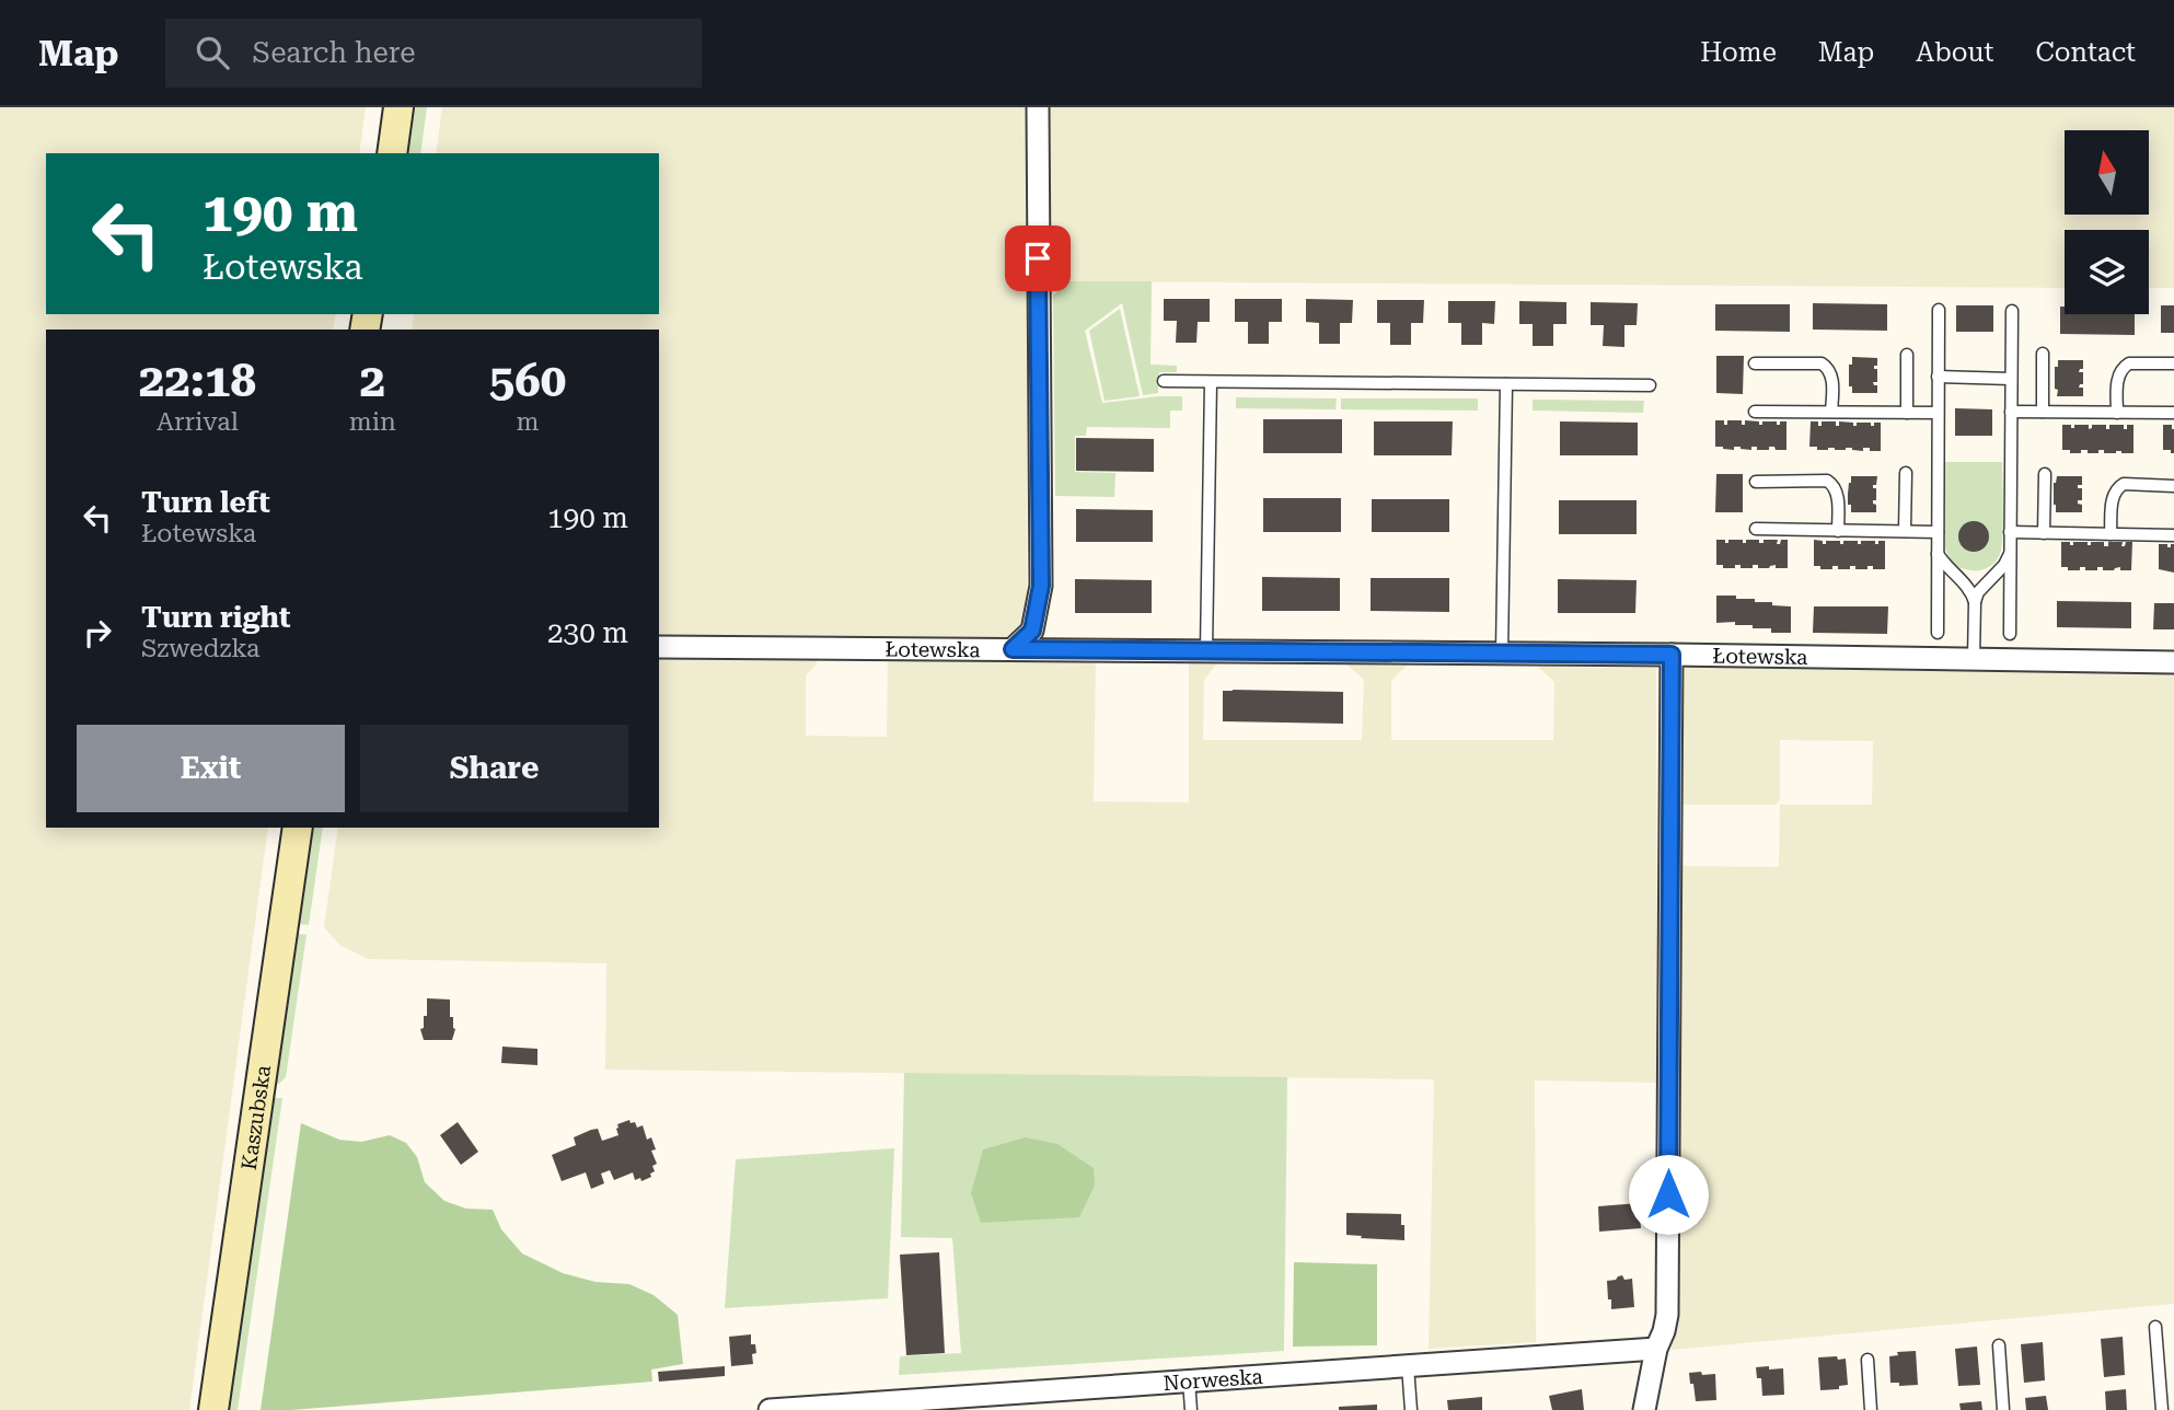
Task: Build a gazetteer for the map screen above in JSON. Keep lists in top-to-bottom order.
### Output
{
  "streets": {
    "main road": ["Kaszubska"],
    "street": ["Łotewska", "Norweska"]
  },
  "north": "top",
  "page": {
    "header": "Map",
    "search": "Search here",
    "nav": [
      "Home",
      "Map",
      "About",
      "Contact"
    ],
    "turn": ["190 m", "Łotewska"],
    "eta": [
      "22:18",
      "Arrival",
      "2",
      "min",
      "560",
      "m"
    ],
    "list": [
      {
        "name": "Turn left",
        "note": "Łotewska",
        "value": "190 m"
      },
      {
        "name": "Turn right",
        "note": "Szwedzka",
        "value": "230 m"
      }
    ],
    "buttons": ["Exit", "Share"]
  }
}
